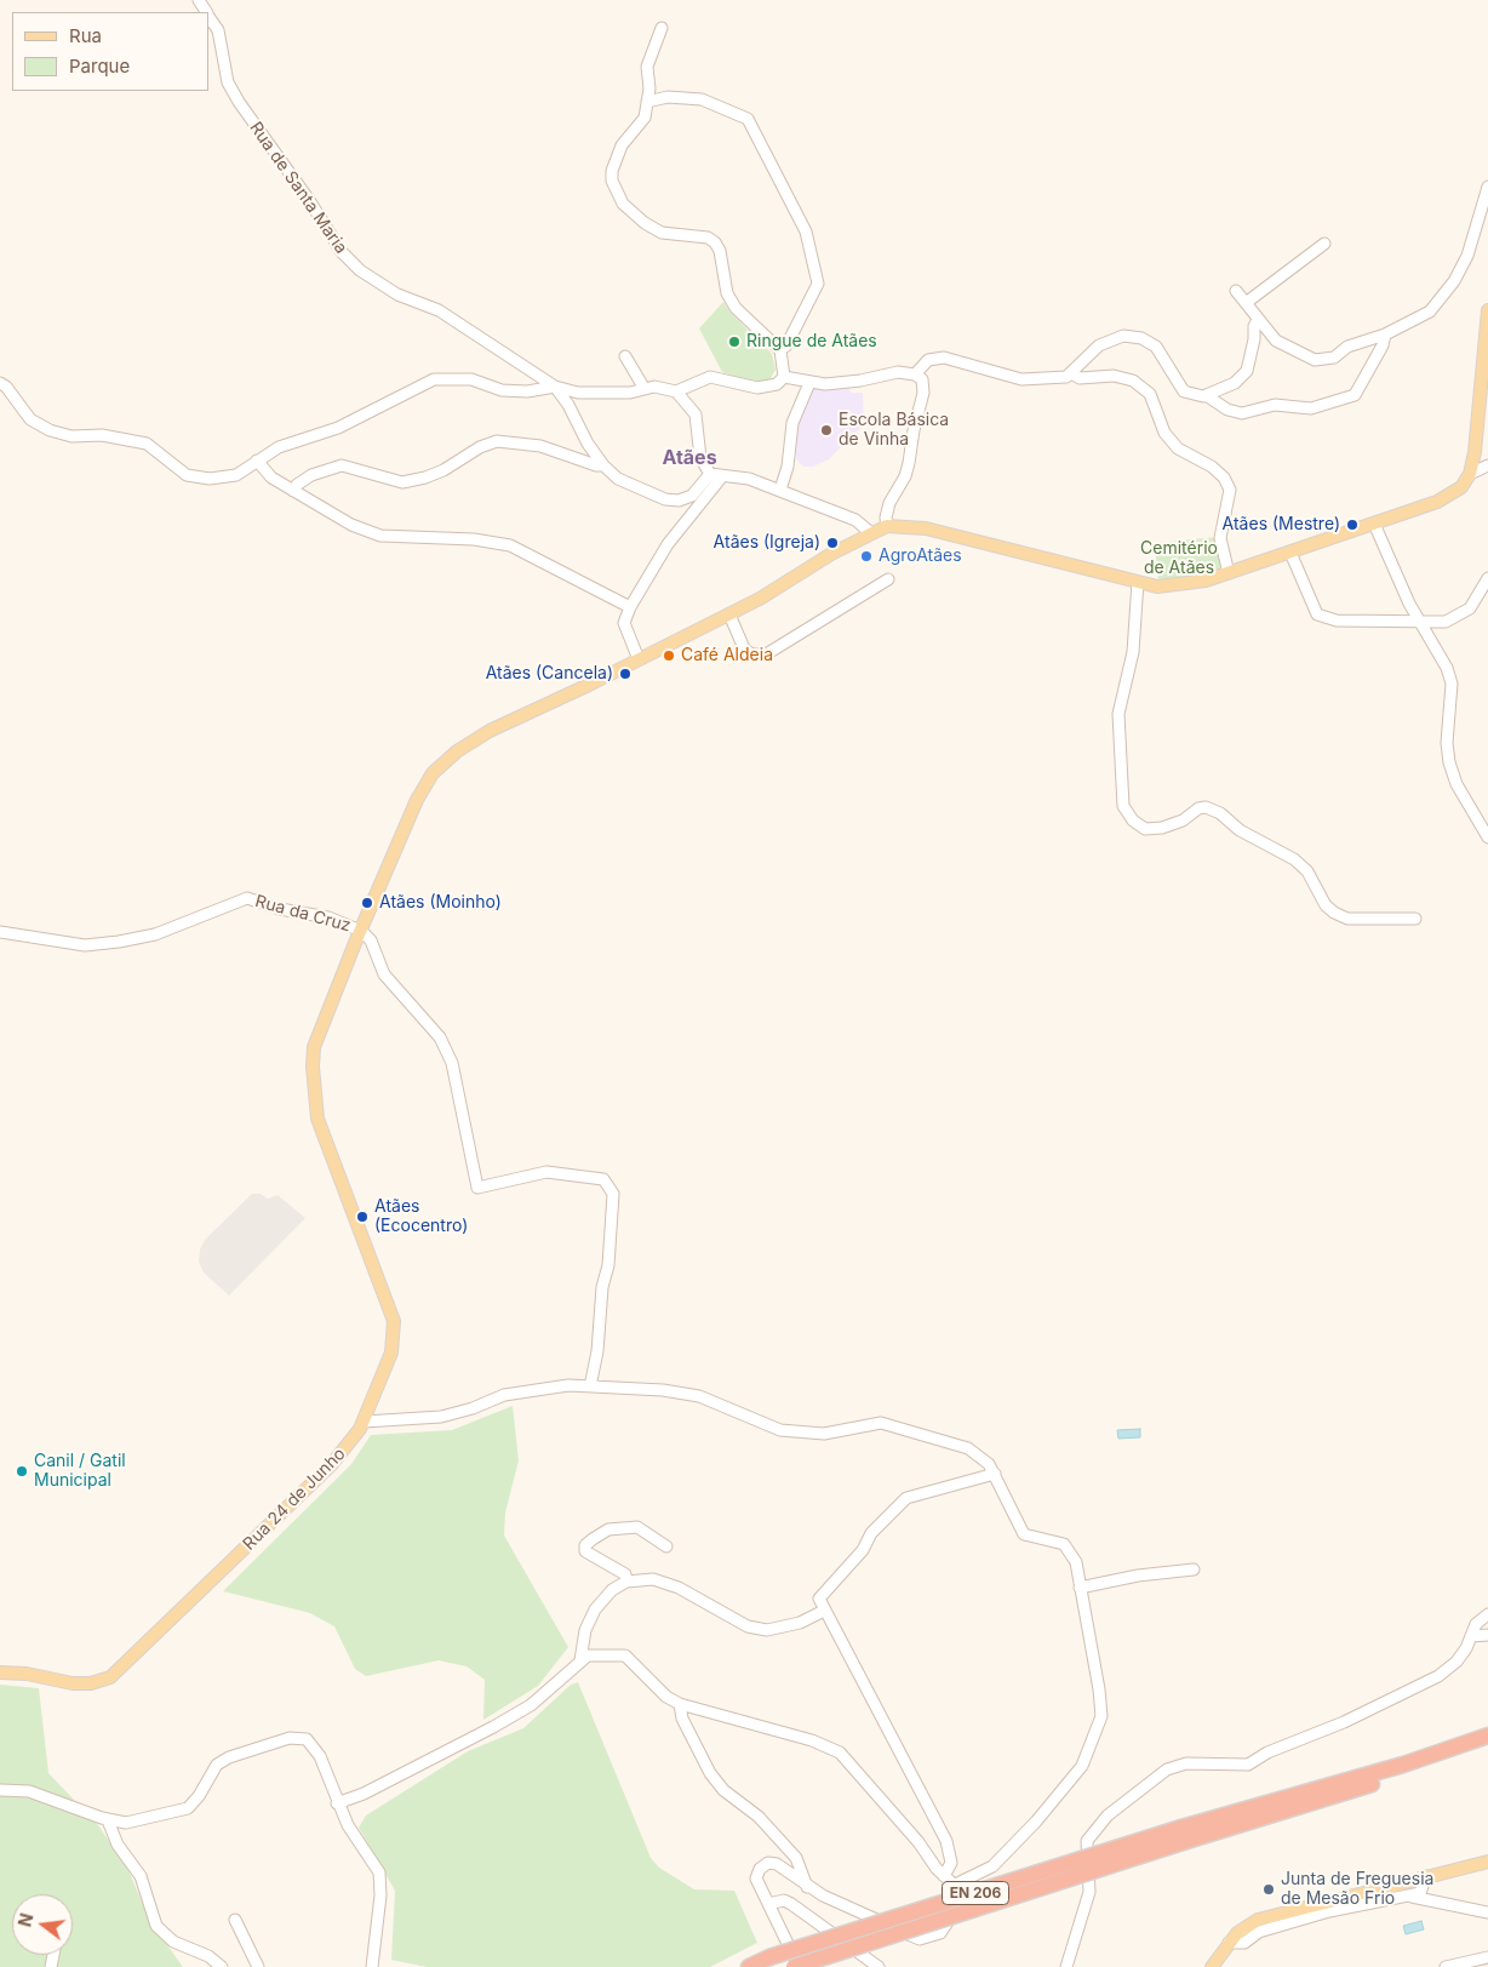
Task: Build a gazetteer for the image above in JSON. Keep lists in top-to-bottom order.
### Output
{
  "streets": {
    "highway": ["EN 206"],
    "main road": ["Rua 24 de Junho"],
    "street": ["Rua de Santa Maria", "Rua da Cruz"]
  },
  "crossings": [
    ["Rua da Cruz", "Rua 24 de Junho"]
  ],
  "districts": ["Atães"],
  "parks": ["Cemitério de Atães"],
  "places": [
    "Ringue de Atães",
    "Escola Básica de Vinha",
    "Atães (Mestre)",
    "Atães (Igreja)",
    "AgroAtães",
    "Café Aldeia",
    "Atães (Cancela)",
    "Atães (Moinho)",
    "Atães (Ecocentro)",
    "Canil / Gatil Municipal",
    "Junta de Freguesia de Mesão Frio"
  ],
  "legend": ["Rua", "Parque"],
  "north": "left"
}
